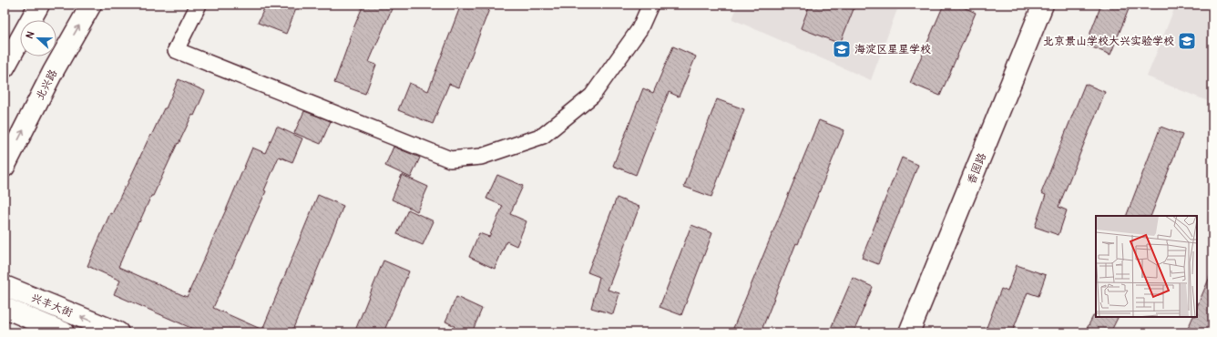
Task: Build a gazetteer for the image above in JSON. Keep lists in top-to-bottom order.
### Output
{
  "streets": {
    "main road": ["北兴路", "香园路", "兴丰大街"]
  },
  "places": {
    "school or university": ["北京景山学校大兴实验学校", "海淀区星星学校"]
  },
  "north": "left"
}
